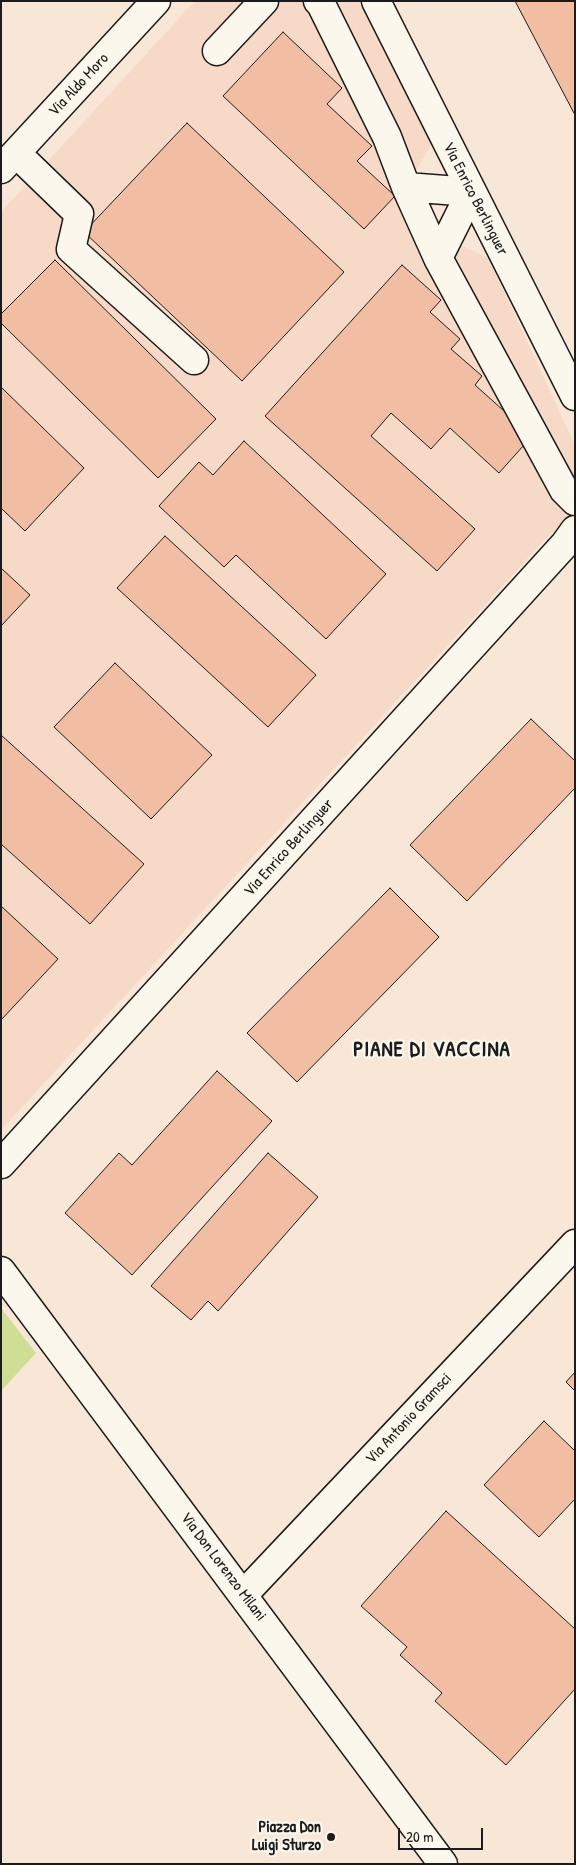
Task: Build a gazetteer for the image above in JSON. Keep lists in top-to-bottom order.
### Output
{
  "streets": {
    "street": [
      "Via Aldo Moro",
      "Via Enrico Berlinguer",
      "Via Antonio Gramsci",
      "Via Don Lorenzo Milani"
    ]
  },
  "crossings": [
    ["Via Antonio Gramsci", "Via Don Lorenzo Milani"]
  ],
  "districts": ["PIANE DI VACCINA"],
  "places": ["Piazza Don Luigi Sturzo"],
  "scale_bar": "20 m"
}
